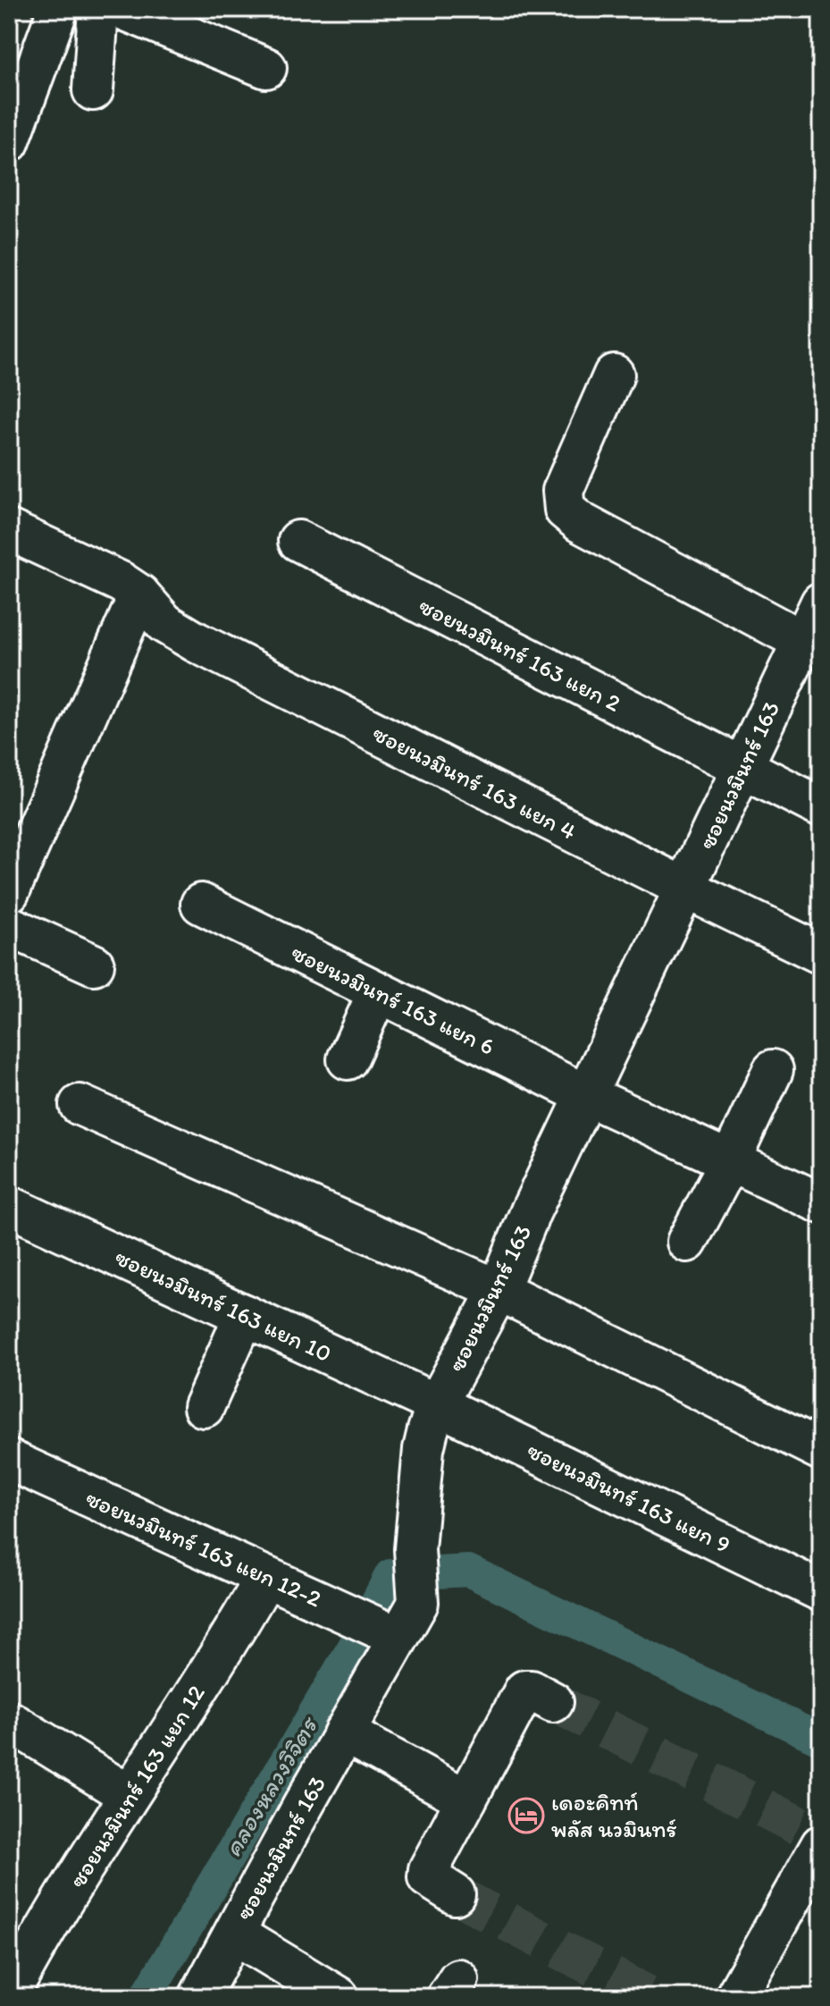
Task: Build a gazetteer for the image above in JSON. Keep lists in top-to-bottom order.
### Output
{
  "streets": {
    "street": [
      "ซอยนวมินทร์ 163 แยก 2",
      "ซอยนวมินทร์ 163",
      "ซอยนวมินทร์ 163 แยก 4",
      "ซอยนวมินทร์ 163 แยก 6",
      "ซอยนวมินทร์ 163 แยก 10",
      "ซอยนวมินทร์ 163 แยก 9",
      "ซอยนวมินทร์ 163 แยก 12-2",
      "ซอยนวมินทร์ 163 แยก 12"
    ]
  },
  "crossings": [
    ["ซอยนวมินทร์ 163 แยก 2", "ซอยนวมินทร์ 163"],
    ["ซอยนวมินทร์ 163", "ซอยนวมินทร์ 163 แยก 4"],
    ["ซอยนวมินทร์ 163", "ซอยนวมินทร์ 163 แยก 6"],
    ["ซอยนวมินทร์ 163", "ซอยนวมินทร์ 163 แยก 10"],
    ["ซอยนวมินทร์ 163", "ซอยนวมินทร์ 163 แยก 9"],
    ["ซอยนวมินทร์ 163", "ซอยนวมินทร์ 163 แยก 12-2"],
    ["ซอยนวมินทร์ 163 แยก 10", "ซอยนวมินทร์ 163 แยก 9"],
    ["ซอยนวมินทร์ 163 แยก 12-2", "ซอยนวมินทร์ 163 แยก 12"]
  ],
  "water": ["คลองหลวงวิจิตร"],
  "places": {
    "hotel": ["เดอะคิทท์ พลัส นวมินทร์"]
  }
}
